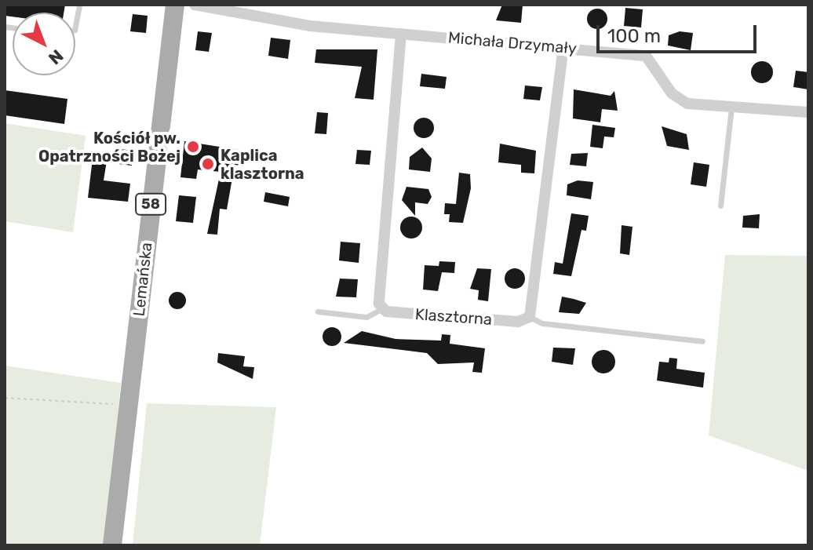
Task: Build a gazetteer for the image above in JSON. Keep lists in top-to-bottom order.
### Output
{
  "streets": {
    "main road": ["58", "Lemańska"],
    "street": ["Michała Drzymały", "Klasztorna"]
  },
  "crossings": [
    ["58", "Lemańska"]
  ],
  "places": ["Kościół pw. Opatrzności Bożej", "Kaplica klasztorna"],
  "scale_bar": "100 m",
  "north": "bottom right"
}
